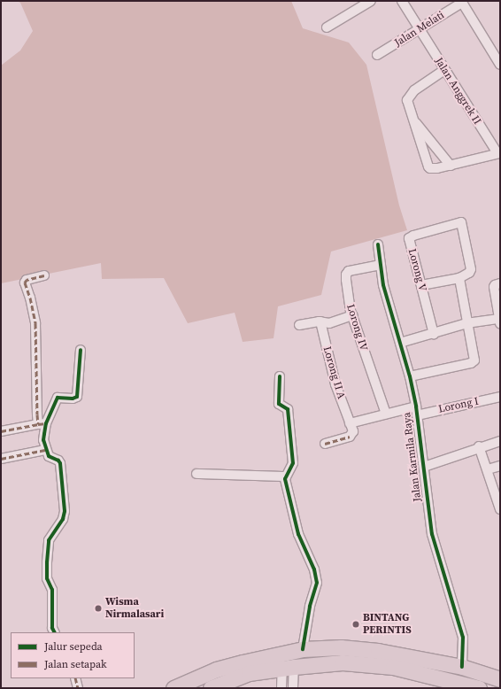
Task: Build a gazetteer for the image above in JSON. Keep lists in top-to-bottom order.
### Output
{
  "streets": {
    "street": [
      "Jalan Melati",
      "Jalan Anggrek II",
      "Lorong V",
      "Lorong IV",
      "Lorong II A",
      "Lorong I",
      "Jalan Karmila Raya"
    ]
  },
  "crossings": [
    ["Jalan Melati", "Jalan Anggrek II"],
    ["Lorong IV", "Lorong I"],
    ["Lorong IV", "Jalan Karmila Raya"],
    ["Lorong II A", "Lorong I"],
    ["Lorong I", "Jalan Karmila Raya"]
  ],
  "places": ["Wisma Nirmalasari", "BINTANG PERINTIS"],
  "legend": ["Jalur sepeda", "Jalan setapak"]
}
